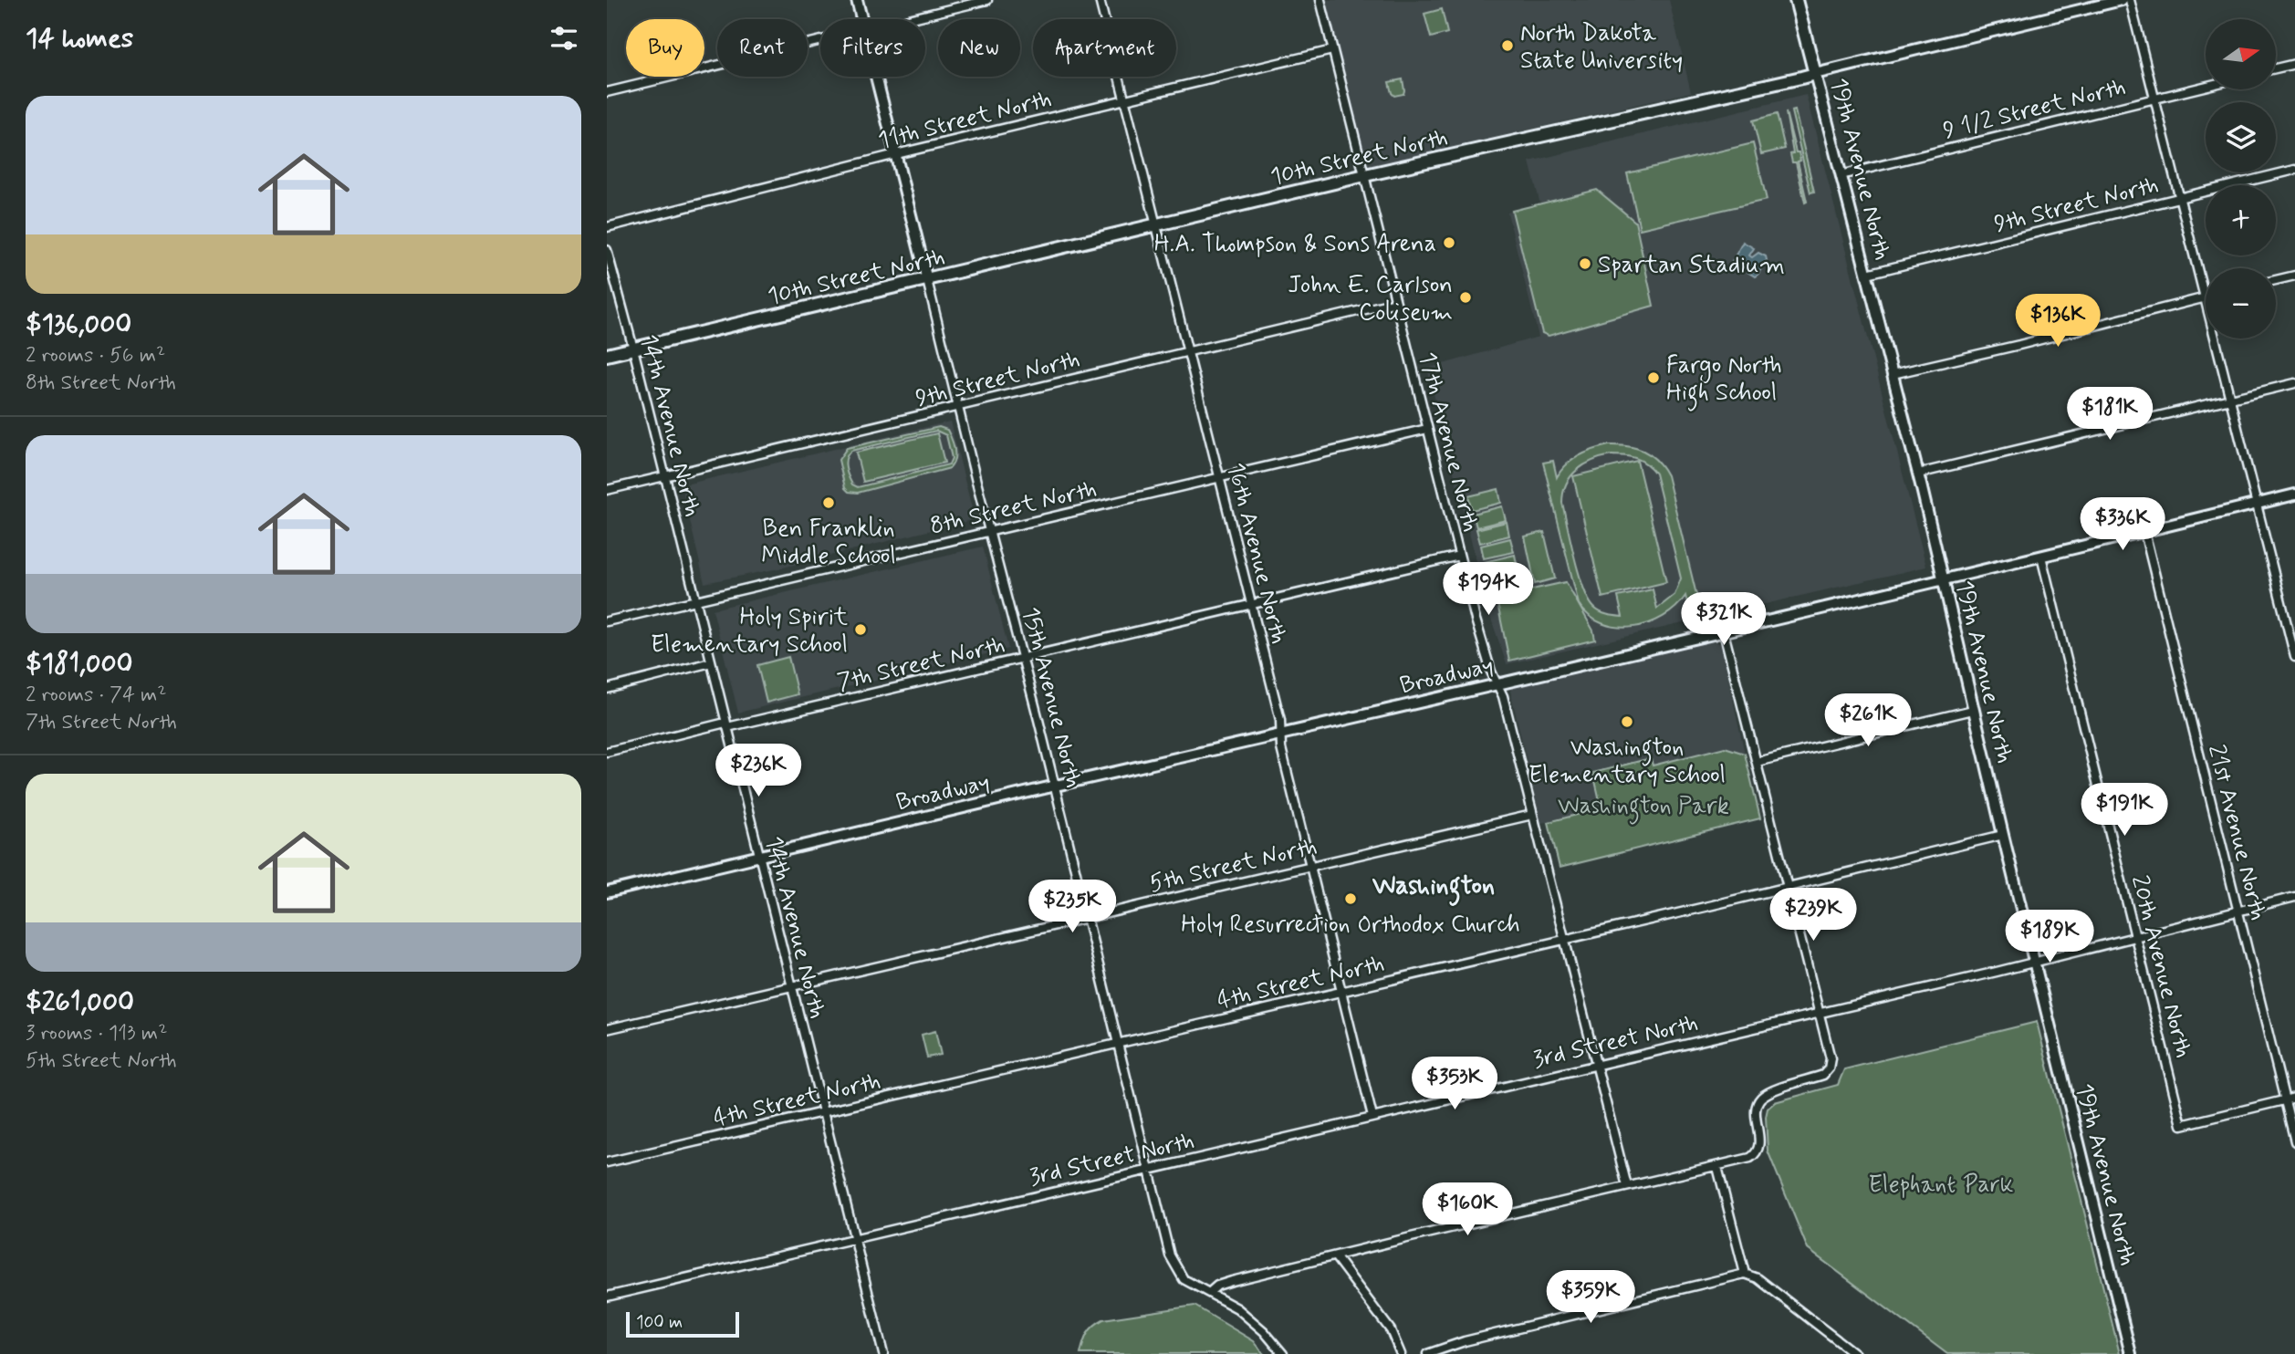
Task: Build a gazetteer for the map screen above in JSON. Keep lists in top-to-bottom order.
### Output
{
  "streets": {
    "main road": ["10th Street North", "19th Avenue North"],
    "street": [
      "9 1/2 Street North",
      "11th Street North",
      "9th Street North",
      "14th Avenue North",
      "17th Avenue North",
      "8th Street North",
      "16th Avenue North",
      "7th Street North",
      "Broadway",
      "15th Avenue North",
      "21st Avenue North",
      "5th Street North",
      "20th Avenue North",
      "4th Street North",
      "3rd Street North"
    ]
  },
  "crossings": [
    ["9 1/2 Street North", "19th Avenue North"],
    ["11th Street North", "17th Avenue North"],
    ["11th Street North", "16th Avenue North"],
    ["11th Street North", "15th Avenue North"],
    ["10th Street North", "19th Avenue North"],
    ["10th Street North", "14th Avenue North"],
    ["10th Street North", "17th Avenue North"],
    ["10th Street North", "16th Avenue North"],
    ["10th Street North", "15th Avenue North"],
    ["19th Avenue North", "9th Street North"],
    ["19th Avenue North", "Broadway"],
    ["19th Avenue North", "4th Street North"],
    ["19th Avenue North", "3rd Street North"],
    ["9th Street North", "14th Avenue North"],
    ["9th Street North", "17th Avenue North"],
    ["9th Street North", "16th Avenue North"],
    ["9th Street North", "15th Avenue North"],
    ["14th Avenue North", "8th Street North"],
    ["14th Avenue North", "7th Street North"],
    ["14th Avenue North", "Broadway"],
    ["14th Avenue North", "5th Street North"],
    ["14th Avenue North", "4th Street North"],
    ["14th Avenue North", "3rd Street North"],
    ["17th Avenue North", "8th Street North"],
    ["17th Avenue North", "7th Street North"],
    ["17th Avenue North", "Broadway"],
    ["17th Avenue North", "5th Street North"],
    ["17th Avenue North", "4th Street North"],
    ["17th Avenue North", "3rd Street North"],
    ["8th Street North", "16th Avenue North"],
    ["8th Street North", "15th Avenue North"],
    ["16th Avenue North", "7th Street North"],
    ["16th Avenue North", "Broadway"],
    ["16th Avenue North", "5th Street North"],
    ["16th Avenue North", "4th Street North"],
    ["16th Avenue North", "3rd Street North"],
    ["7th Street North", "15th Avenue North"],
    ["Broadway", "15th Avenue North"],
    ["Broadway", "21st Avenue North"],
    ["Broadway", "20th Avenue North"],
    ["15th Avenue North", "5th Street North"],
    ["15th Avenue North", "4th Street North"],
    ["15th Avenue North", "3rd Street North"],
    ["21st Avenue North", "20th Avenue North"],
    ["21st Avenue North", "3rd Street North"],
    ["20th Avenue North", "3rd Street North"]
  ],
  "districts": ["Washington"],
  "parks": ["Washington Park", "Elephant Park"],
  "places": [
    "North Dakota State University",
    "H.A. Thompson & Sons Arena",
    "Spartan Stadium",
    "John E. Carlson Coliseum",
    "Fargo North High School",
    "Ben Franklin Middle School",
    "Holy Spirit Elementary School",
    "Washington Elementary School",
    "Holy Resurrection Orthodox Church"
  ],
  "scale_bar": "100 m",
  "north": "right",
  "page": {
    "heading": "14 homes",
    "map_buttons": ["+", "−"],
    "chip": [
      "Buy",
      "Rent",
      "Filters",
      "New",
      "Apartment"
    ],
    "list": [
      {
        "name": "$136,000",
        "note": "2 rooms · 56 m² · 8th Street North"
      },
      {
        "name": "$181,000",
        "note": "2 rooms · 74 m² · 7th Street North"
      },
      {
        "name": "$261,000",
        "note": "3 rooms · 113 m² · 5th Street North"
      }
    ],
    "price": [
      "$136K",
      "$181K",
      "$336K",
      "$194K",
      "$321K",
      "$261K",
      "$236K",
      "$191K",
      "$235K",
      "$239K",
      "$189K",
      "$353K",
      "$160K",
      "$359K"
    ],
    "scale": "100 m"
  }
}
